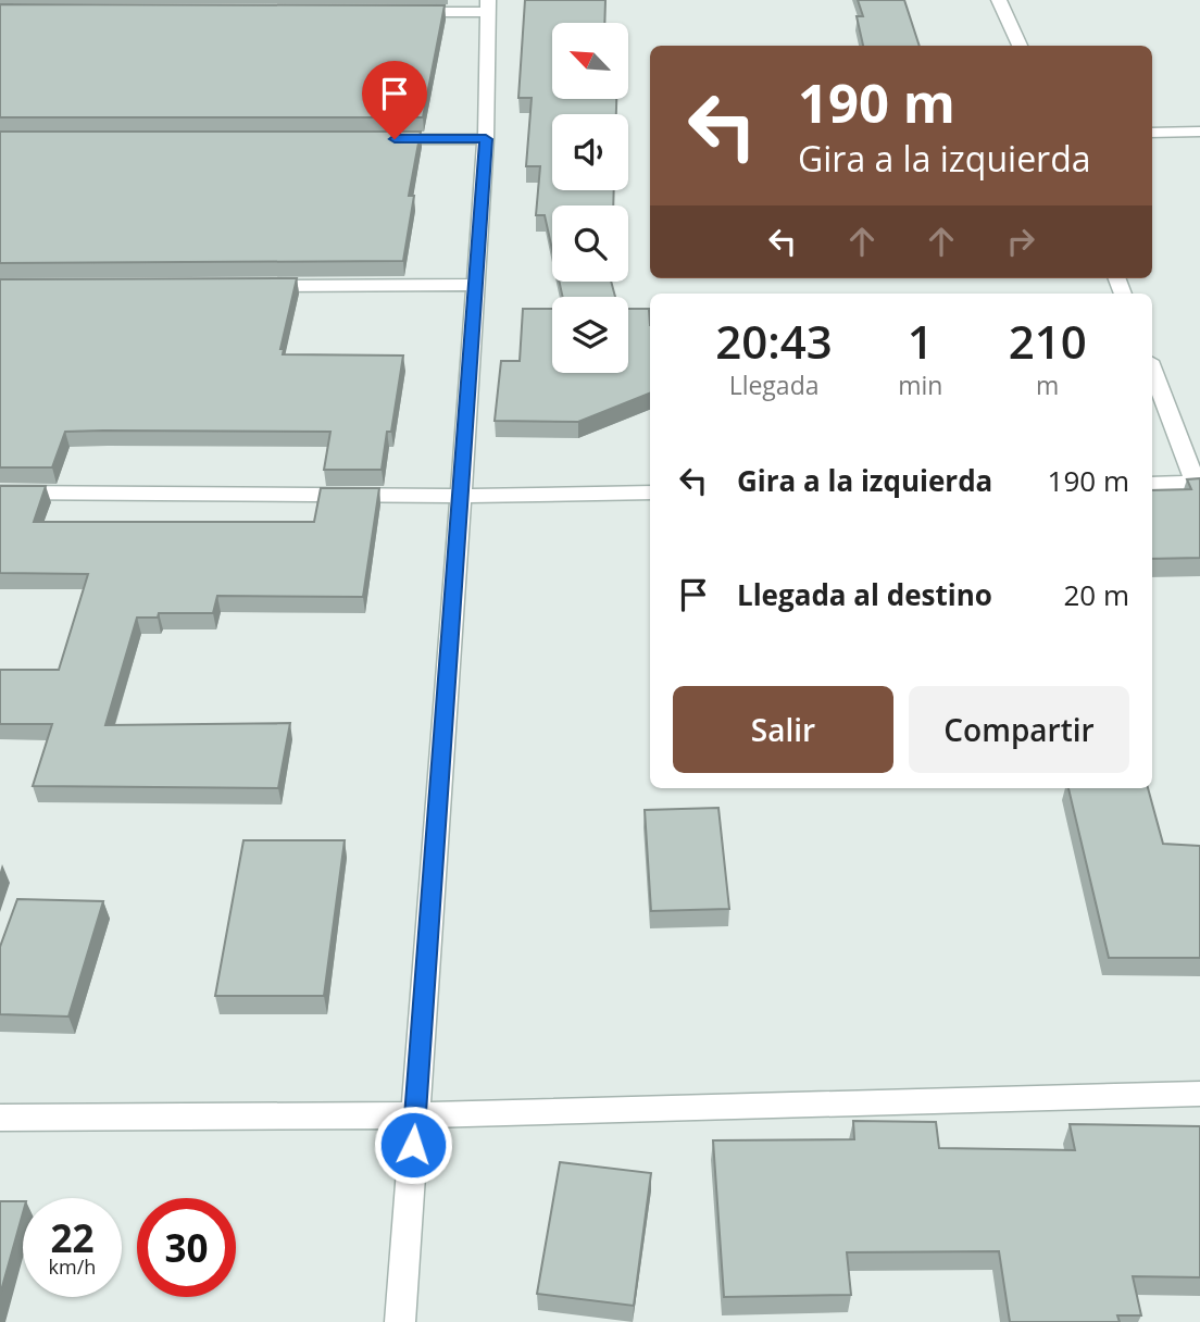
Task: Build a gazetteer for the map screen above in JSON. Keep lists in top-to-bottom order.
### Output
{
  "north": "top left",
  "page": {
    "turn": ["190 m", "Gira a la izquierda"],
    "eta": [
      "20:43",
      "Llegada",
      "1",
      "min",
      "210",
      "m"
    ],
    "list": [
      {
        "name": "Gira a la izquierda",
        "value": "190 m"
      },
      {
        "name": "Llegada al destino",
        "value": "20 m"
      }
    ],
    "buttons": ["Salir", "Compartir"],
    "speed": "22 km/h",
    "limit": "30"
  }
}
